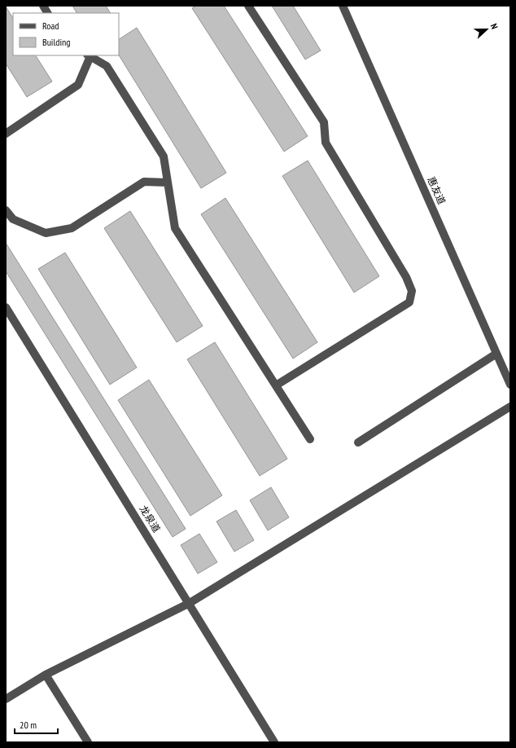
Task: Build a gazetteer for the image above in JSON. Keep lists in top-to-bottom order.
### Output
{
  "streets": {
    "street": ["惠友道", "龙泉道"]
  },
  "legend": ["Road", "Building"],
  "scale_bar": "20 m",
  "north": "right"
}
